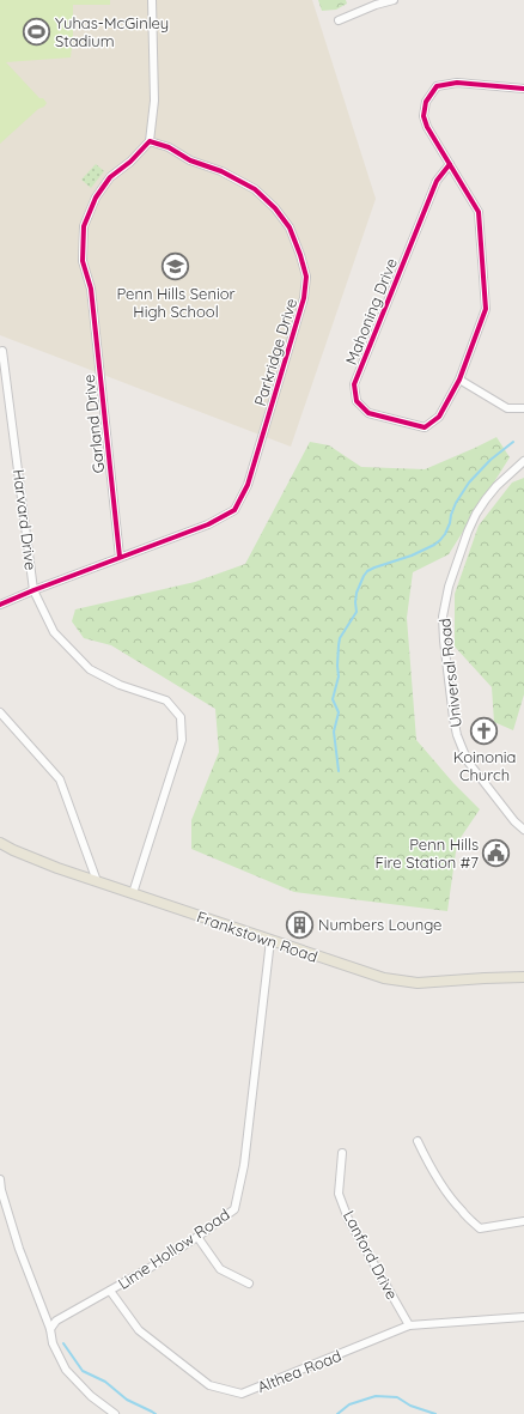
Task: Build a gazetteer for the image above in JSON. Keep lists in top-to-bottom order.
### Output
{
  "streets": {
    "main road": ["Frankstown Road"],
    "street": [
      "Mahoning Drive",
      "Parkridge Drive",
      "Garland Drive",
      "Harvard Drive",
      "Universal Road",
      "Lime Hollow Road",
      "Lanford Drive",
      "Althea Road"
    ]
  },
  "crossings": [
    ["Parkridge Drive", "Garland Drive"],
    ["Parkridge Drive", "Harvard Drive"],
    ["Harvard Drive", "Frankstown Road"],
    ["Frankstown Road", "Lime Hollow Road"],
    ["Lime Hollow Road", "Althea Road"],
    ["Lanford Drive", "Althea Road"]
  ],
  "places": {
    "sports": ["Yuhas-McGinley Stadium"],
    "school or university": ["Penn Hills Senior High School"],
    "church": ["Koinonia Church"],
    "public building": ["Penn Hills Fire Station #7"],
    "building": ["Numbers Lounge"]
  }
}
